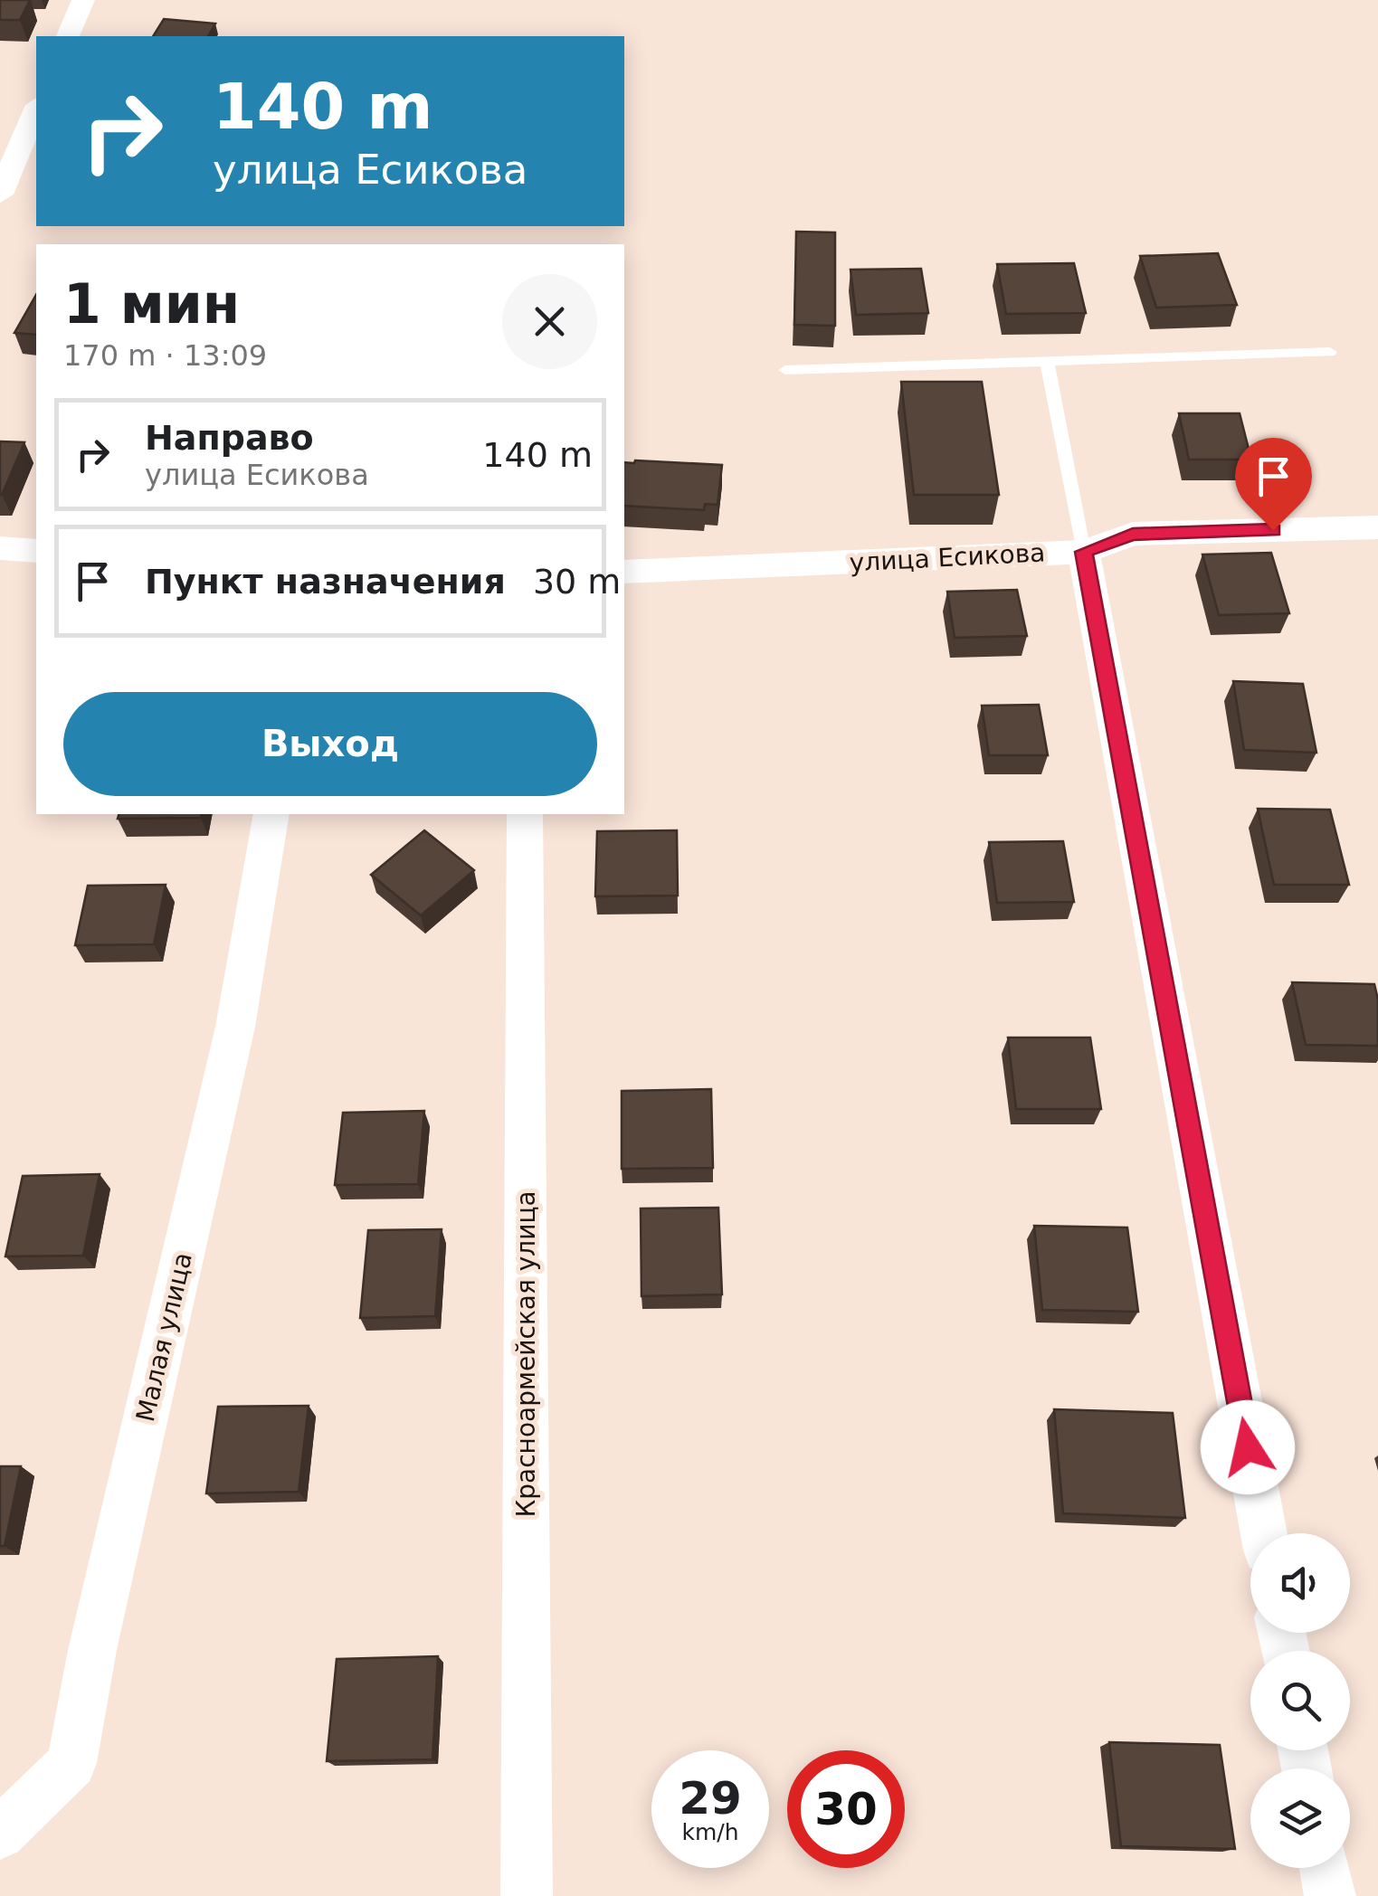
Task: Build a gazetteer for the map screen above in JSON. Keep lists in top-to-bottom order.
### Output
{
  "streets": {
    "street": ["улица Есикова", "Малая улица", "Красноармейская улица"]
  },
  "page": {
    "turn": ["140 m", "улица Есикова"],
    "heading": ["1 мин", "170 m · 13:09"],
    "list": [
      {
        "name": "Направо",
        "note": "улица Есикова",
        "value": "140 m"
      },
      {
        "name": "Пункт назначения",
        "value": "30 m"
      }
    ],
    "buttons": "Выход",
    "speed": "29 km/h",
    "limit": "30"
  }
}
